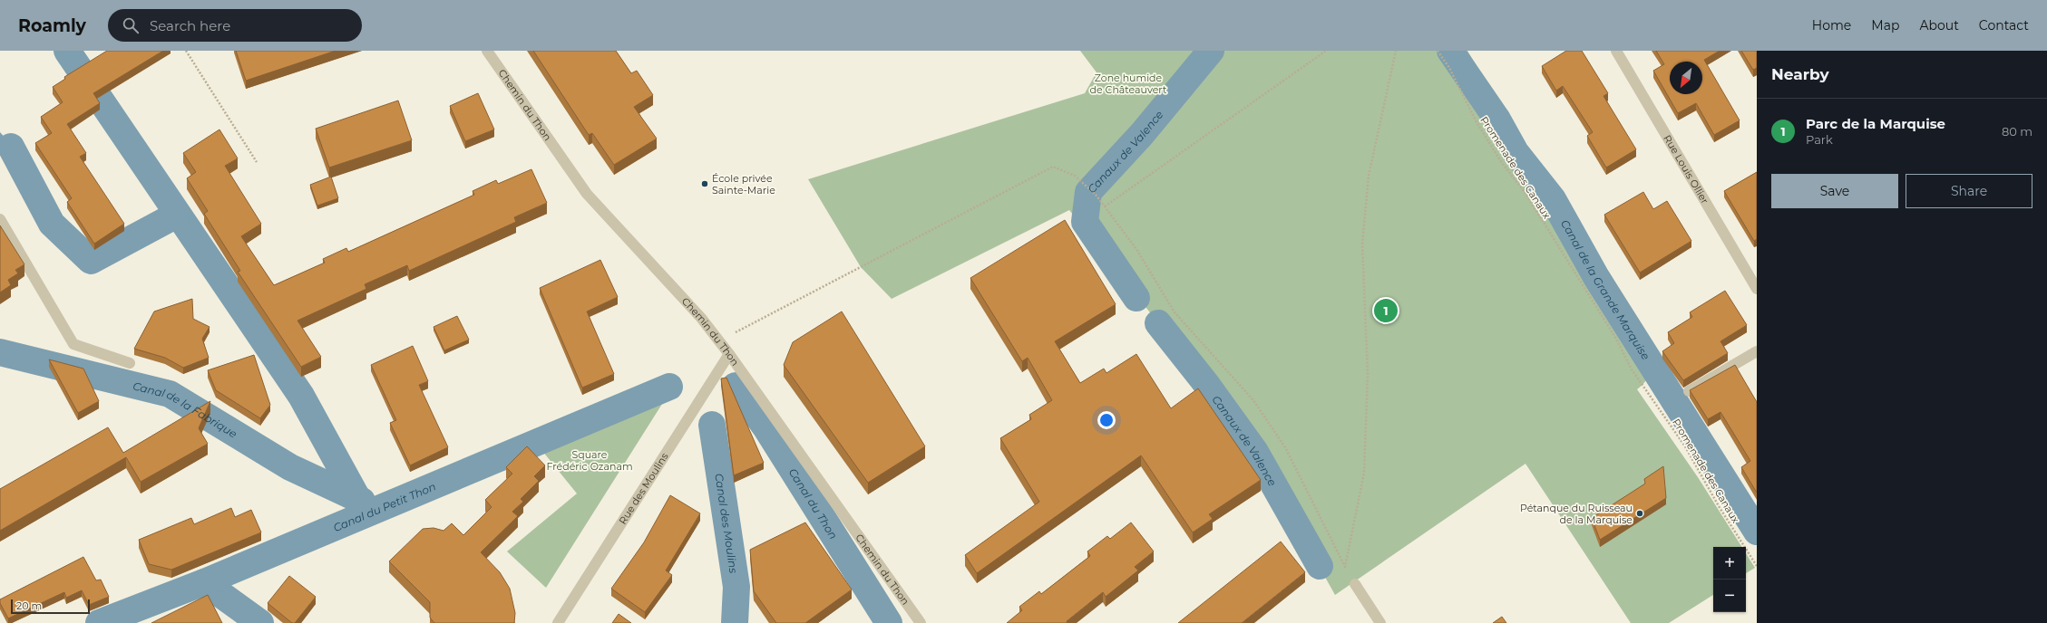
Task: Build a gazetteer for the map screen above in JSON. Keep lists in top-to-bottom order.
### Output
{
  "streets": {
    "street": ["Chemin du Thon", "Rue Louis Ollier", "Rue des Moulins"],
    "path": ["Promenade des Canaux"]
  },
  "crossings": [
    ["Chemin du Thon", "Rue des Moulins"]
  ],
  "water": [
    "Canaux de Valence",
    "Canal de la Grande Marquise",
    "Canal de la Fabrique",
    "Canal du Thon",
    "Canal du Petit Thon",
    "Canal des Moulins"
  ],
  "parks": ["Zone humide de Châteauvert", "Square Frédéric Ozanam"],
  "places": ["École privée Sainte-Marie", "Pétanque du Ruisseau de la Marquise"],
  "scale_bar": "20 m",
  "north": "bottom left",
  "page": {
    "header": "Roamly",
    "search": "Search here",
    "nav": [
      "Home",
      "Map",
      "About",
      "Contact"
    ],
    "heading": "Nearby",
    "list": [
      {
        "mark": "1",
        "name": "Parc de la Marquise",
        "note": "Park",
        "value": "80 m"
      }
    ],
    "buttons": ["Save", "Share"],
    "pins": "1",
    "map_buttons": ["+", "−"],
    "scale": "20 m"
  }
}
